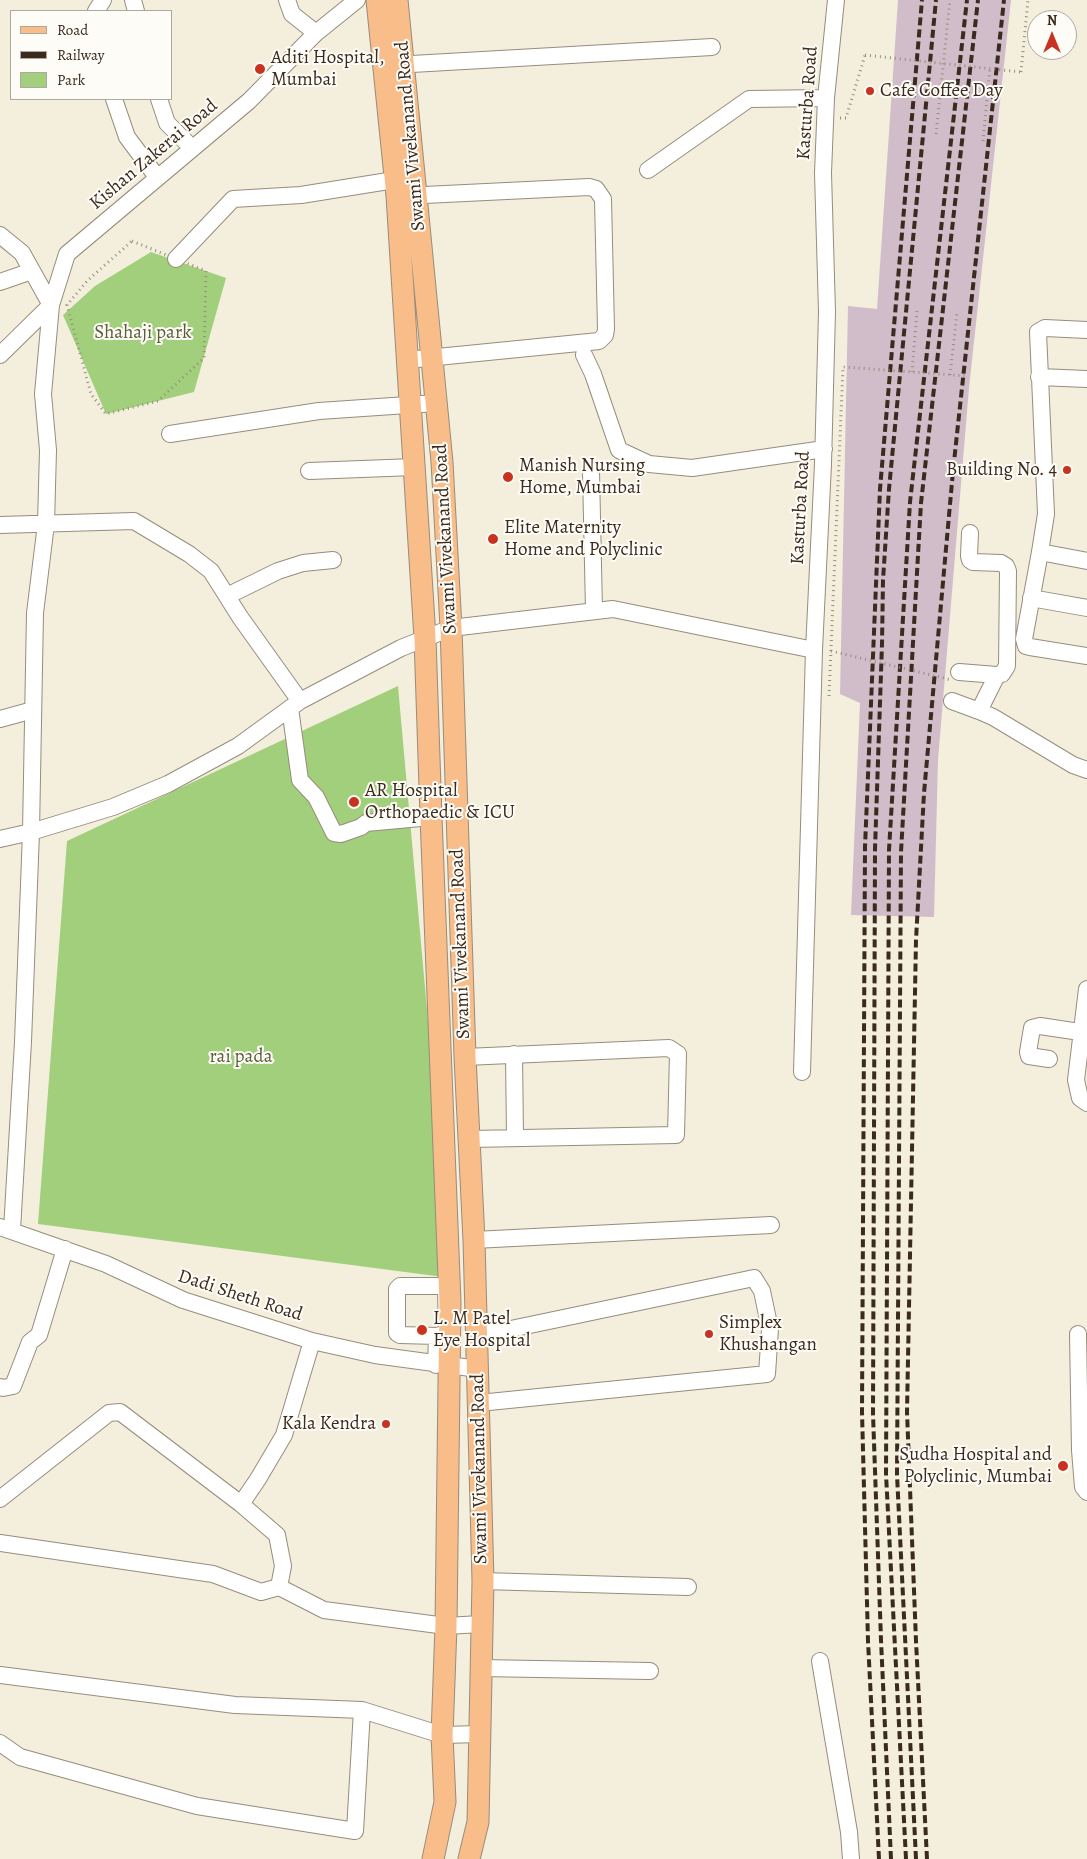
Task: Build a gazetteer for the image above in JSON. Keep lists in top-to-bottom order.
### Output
{
  "streets": {
    "main road": ["Swami Vivekanand Road"],
    "street": ["Kasturba Road", "Kishan Zakerai Road", "Dadi Sheth Road"]
  },
  "crossings": [
    ["Swami Vivekanand Road", "Dadi Sheth Road"]
  ],
  "parks": ["Shahaji park", "rai pada"],
  "places": [
    "Aditi Hospital, Mumbai",
    "Cafe Coffee Day",
    "Building No. 4",
    "Manish Nursing Home, Mumbai",
    "Elite Maternity Home and Polyclinic",
    "AR Hospital Orthopaedic & ICU",
    "L. M Patel Eye Hospital",
    "Simplex Khushangan",
    "Kala Kendra",
    "Sudha Hospital and Polyclinic, Mumbai"
  ],
  "legend": ["Road", "Railway", "Park"],
  "north": "top"
}
